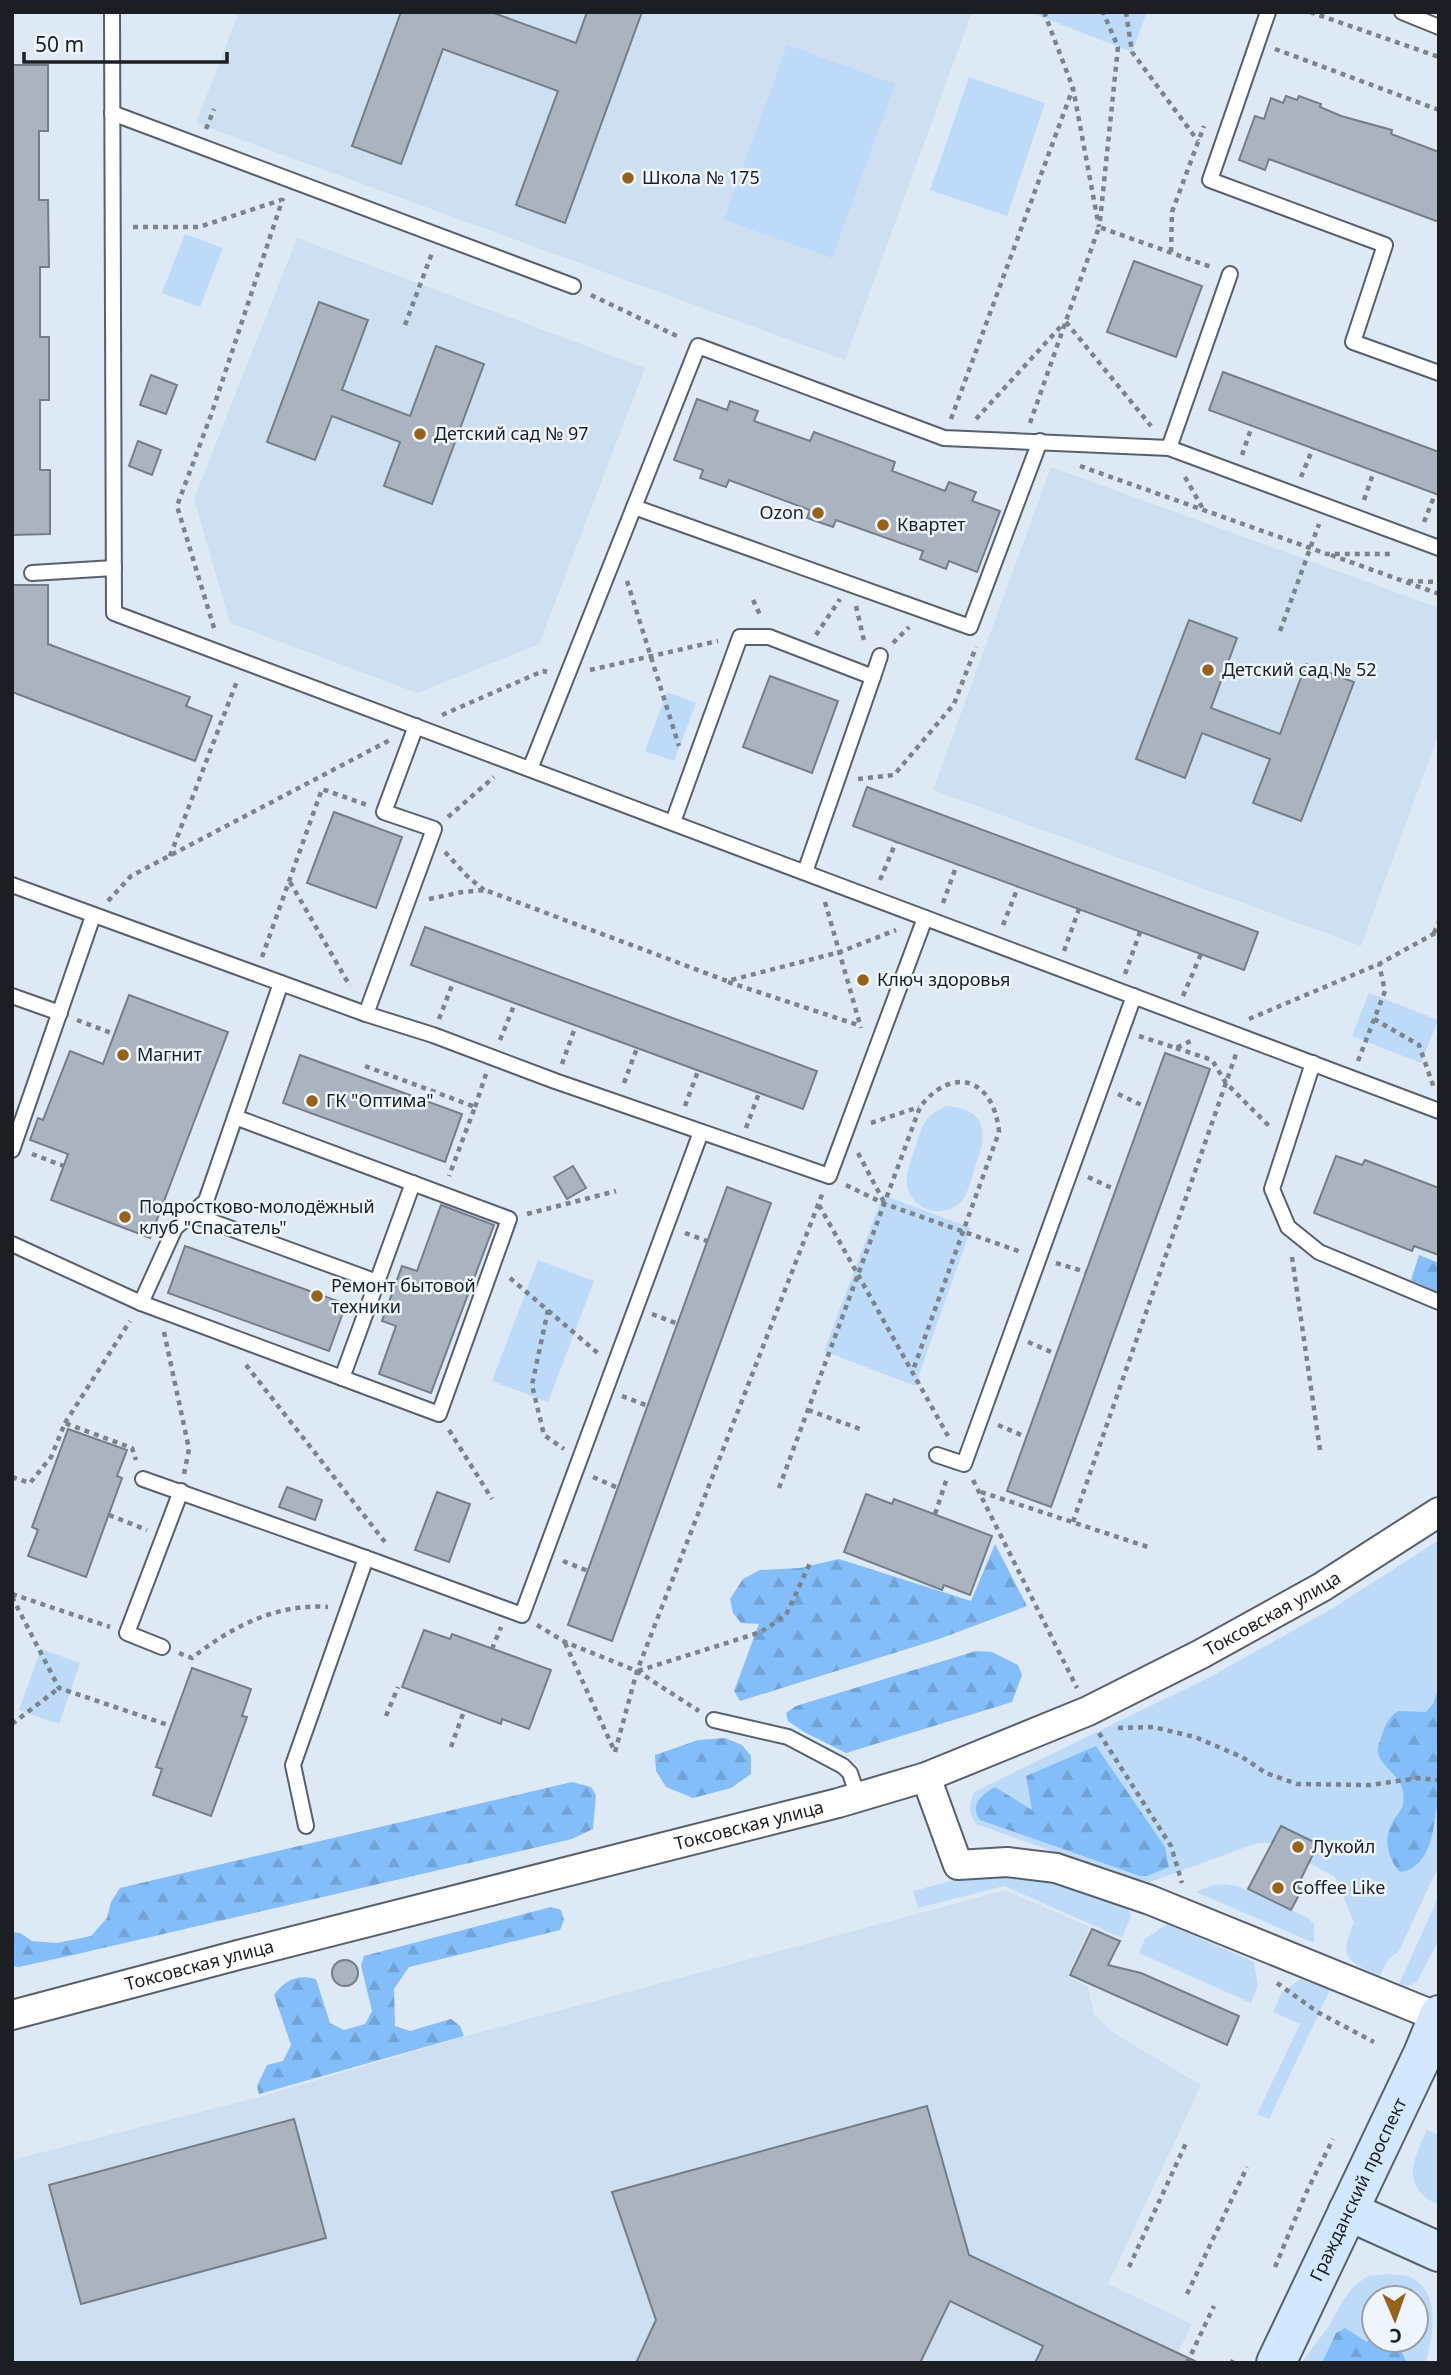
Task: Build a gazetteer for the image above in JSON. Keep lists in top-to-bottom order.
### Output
{
  "streets": {
    "main road": ["Гражданский проспект"],
    "street": ["Токсовская улица"]
  },
  "places": [
    "Школа № 175",
    "Детский сад № 97",
    "Ozon",
    "Квартет",
    "Детский сад № 52",
    "Ключ здоровья",
    "Магнит",
    "ГК \"Оптима\"",
    "Подростково-молодёжный клуб \"Спасатель\"",
    "Ремонт бытовой техники",
    "Лукойл",
    "Coffee Like"
  ],
  "scale_bar": "50 m",
  "north": "bottom"
}
